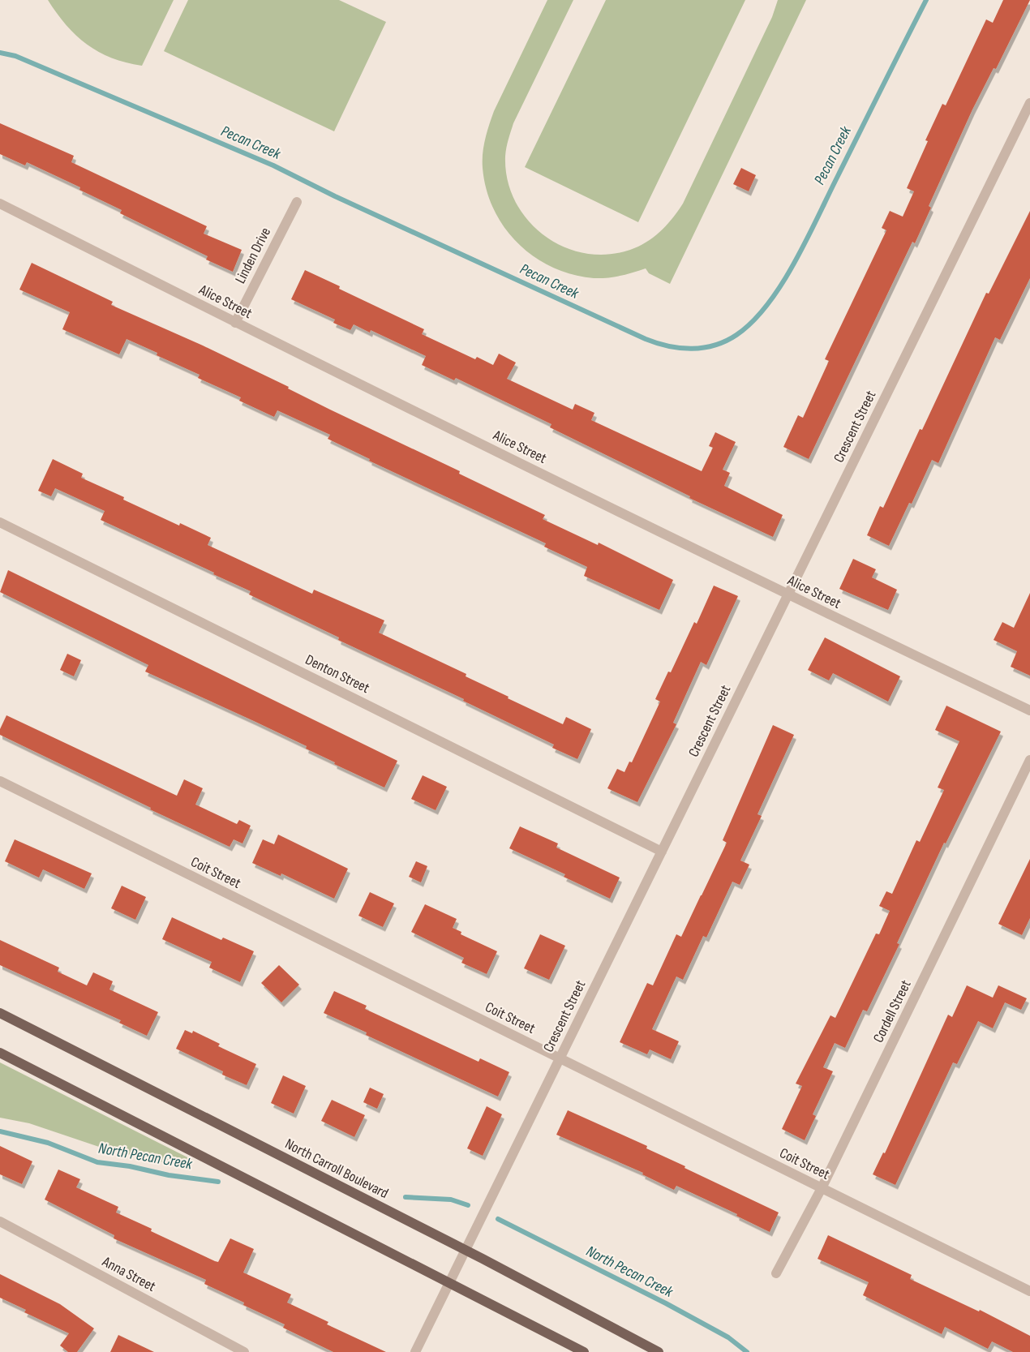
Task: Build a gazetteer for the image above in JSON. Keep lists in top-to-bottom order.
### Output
{
  "streets": {
    "main road": ["North Carroll Boulevard"],
    "street": [
      "Linden Drive",
      "Alice Street",
      "Crescent Street",
      "Denton Street",
      "Coit Street",
      "Cordell Street",
      "Anna Street"
    ]
  },
  "crossings": [
    ["Linden Drive", "Alice Street"],
    ["Alice Street", "Crescent Street"],
    ["Crescent Street", "Denton Street"],
    ["Crescent Street", "Coit Street"],
    ["Crescent Street", "North Carroll Boulevard"],
    ["Coit Street", "Cordell Street"]
  ],
  "water": ["Pecan Creek", "North Pecan Creek"]
}
